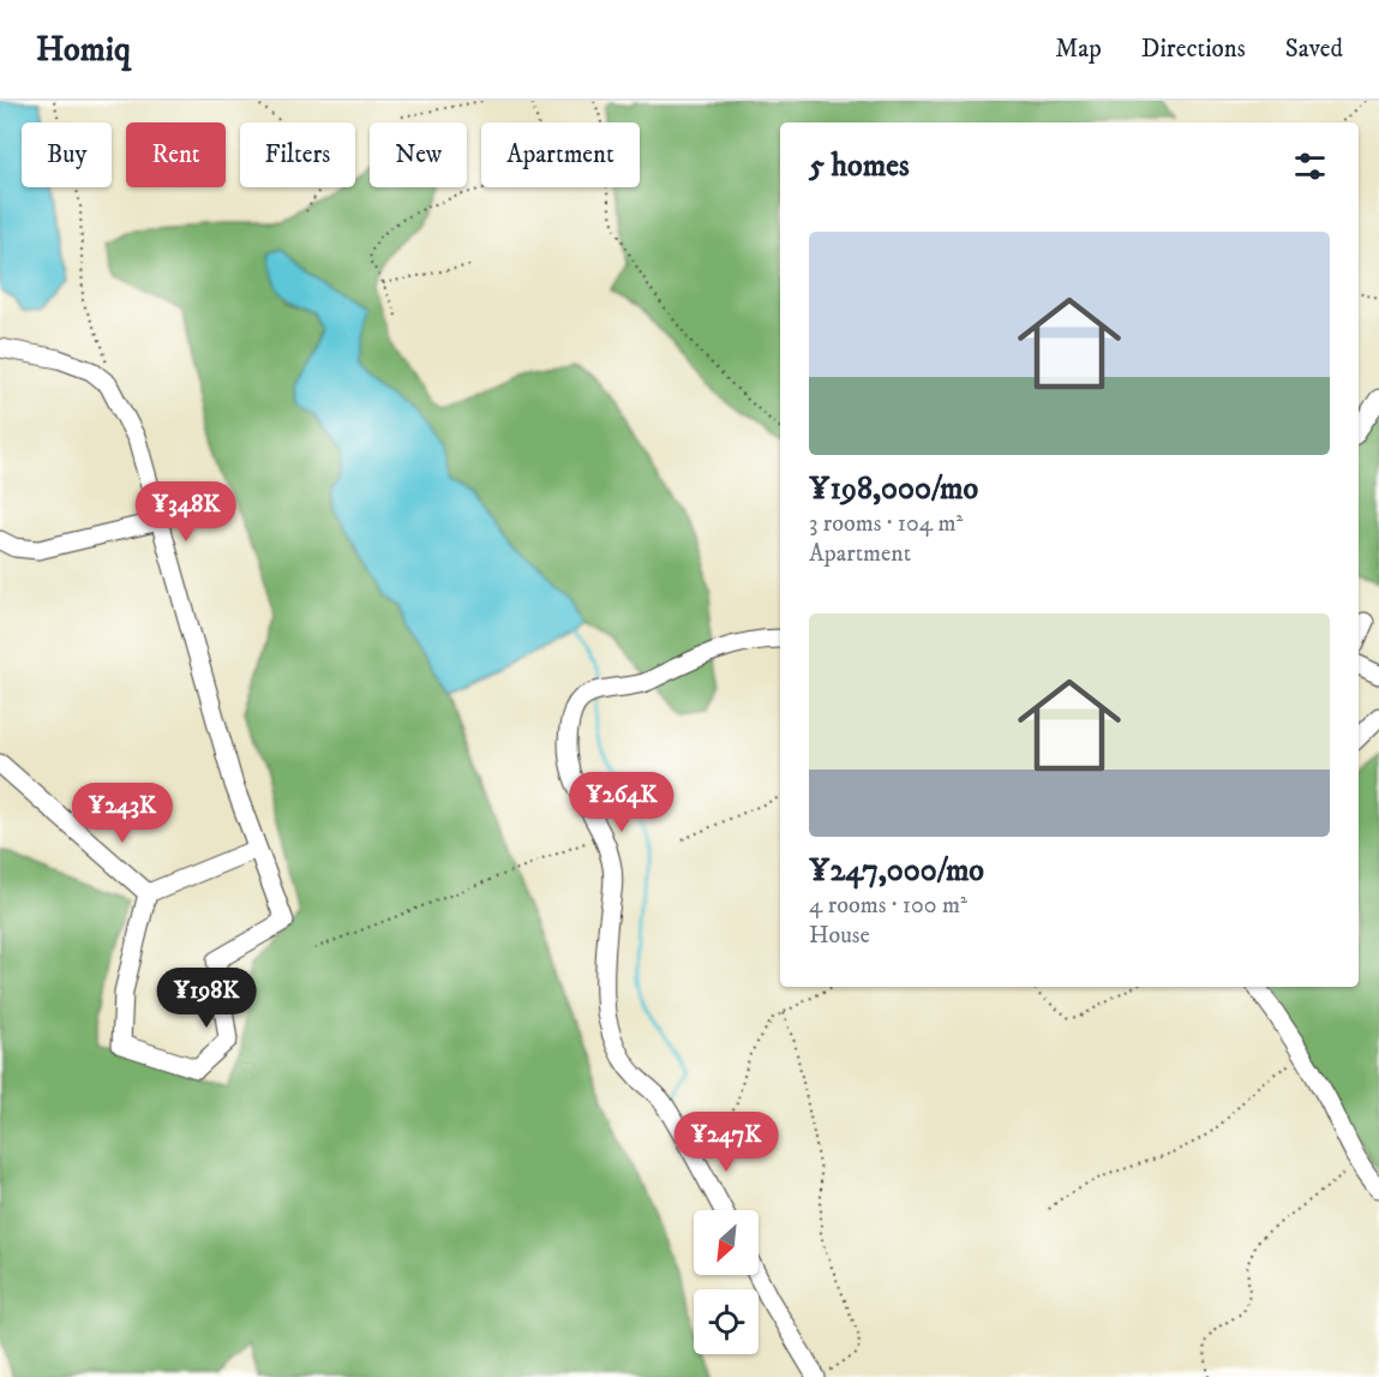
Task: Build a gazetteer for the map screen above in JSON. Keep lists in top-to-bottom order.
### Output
{
  "north": "bottom left",
  "page": {
    "header": "Homiq",
    "nav": ["Map", "Directions", "Saved"],
    "chip": [
      "Buy",
      "Rent",
      "Filters",
      "New",
      "Apartment"
    ],
    "heading": "5 homes",
    "list": [
      {
        "name": "¥198,000/mo",
        "note": "3 rooms · 104 m² · Apartment"
      },
      {
        "name": "¥247,000/mo",
        "note": "4 rooms · 100 m² · House"
      }
    ],
    "price": [
      "¥348K",
      "¥264K",
      "¥243K",
      "¥198K",
      "¥247K"
    ]
  }
}
